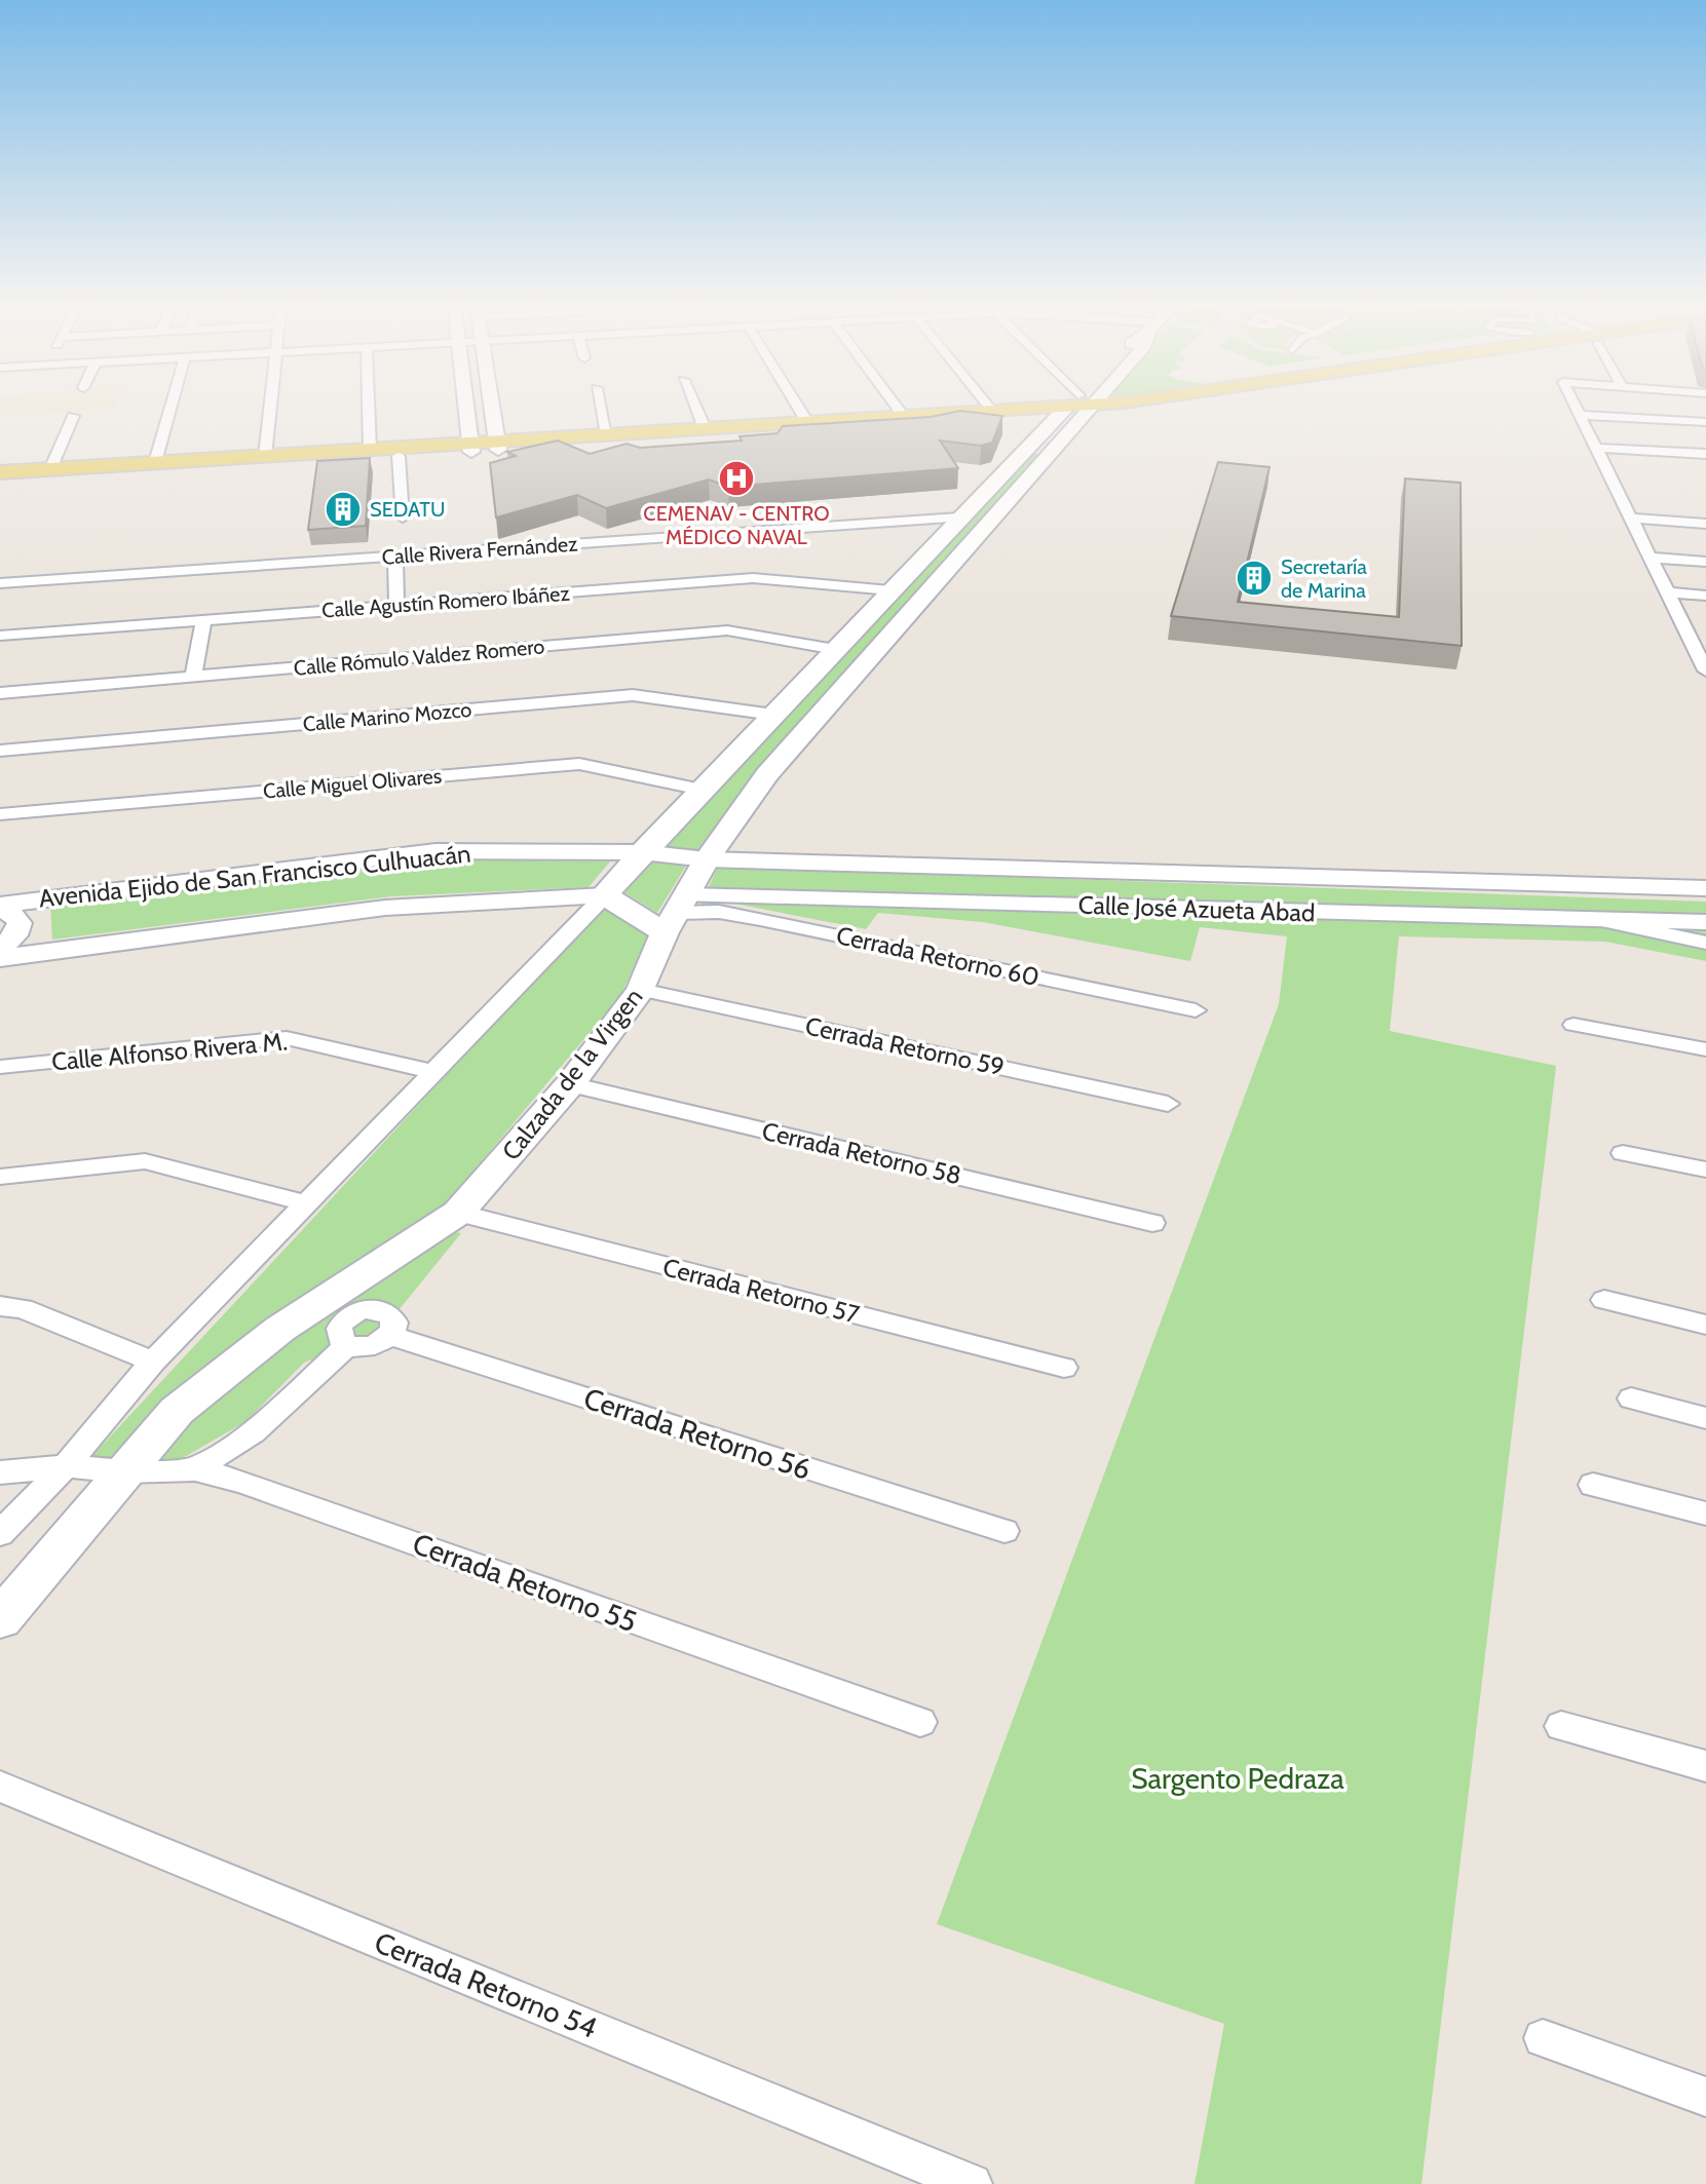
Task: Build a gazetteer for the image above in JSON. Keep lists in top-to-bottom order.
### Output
{
  "streets": {
    "main road": ["Calzada de la Virgen"],
    "street": [
      "Calle Rivera Fernández",
      "Calle Agustín Romero Ibáñez",
      "Calle Rómulo Valdez Romero",
      "Calle Marino Mozco",
      "Calle Miguel Olivares",
      "Avenida Ejido de San Francisco Culhuacán",
      "Calle José Azueta Abad",
      "Cerrada Retorno 60",
      "Cerrada Retorno 59",
      "Calle Alfonso Rivera M.",
      "Cerrada Retorno 58",
      "Cerrada Retorno 57",
      "Cerrada Retorno 56",
      "Cerrada Retorno 55",
      "Cerrada Retorno 54"
    ]
  },
  "crossings": [
    ["Calle Rivera Fernández", "Calzada de la Virgen"],
    ["Calle Agustín Romero Ibáñez", "Calzada de la Virgen"],
    ["Calle Rómulo Valdez Romero", "Calzada de la Virgen"],
    ["Calle Marino Mozco", "Calzada de la Virgen"],
    ["Calle Miguel Olivares", "Calzada de la Virgen"],
    ["Avenida Ejido de San Francisco Culhuacán", "Calle José Azueta Abad"],
    ["Avenida Ejido de San Francisco Culhuacán", "Calzada de la Virgen"],
    ["Calle José Azueta Abad", "Cerrada Retorno 60"],
    ["Calle José Azueta Abad", "Calzada de la Virgen"],
    ["Cerrada Retorno 60", "Calzada de la Virgen"],
    ["Cerrada Retorno 59", "Calzada de la Virgen"],
    ["Calle Alfonso Rivera M.", "Calzada de la Virgen"],
    ["Calzada de la Virgen", "Cerrada Retorno 58"],
    ["Calzada de la Virgen", "Cerrada Retorno 57"],
    ["Calzada de la Virgen", "Cerrada Retorno 55"]
  ],
  "parks": ["Sargento Pedraza"],
  "places": {
    "hospital": ["CEMENAV - CENTRO MÉDICO NAVAL"],
    "building": ["SEDATU", "Secretaría de Marina"]
  }
}
